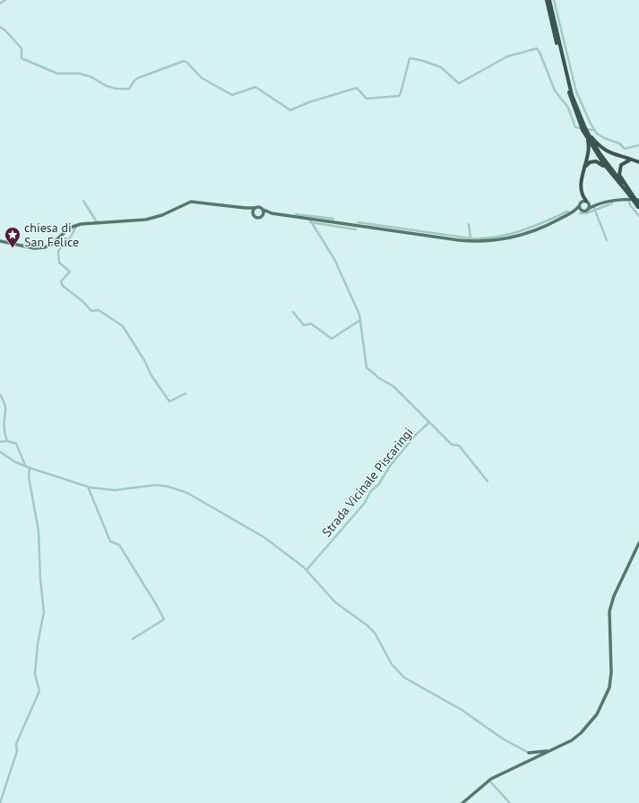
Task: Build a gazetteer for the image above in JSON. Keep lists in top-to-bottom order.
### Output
{
  "streets": {
    "street": ["Strada Vicinale Piscaringi"]
  },
  "places": {
    "place": ["chiesa di San Felice"]
  }
}
